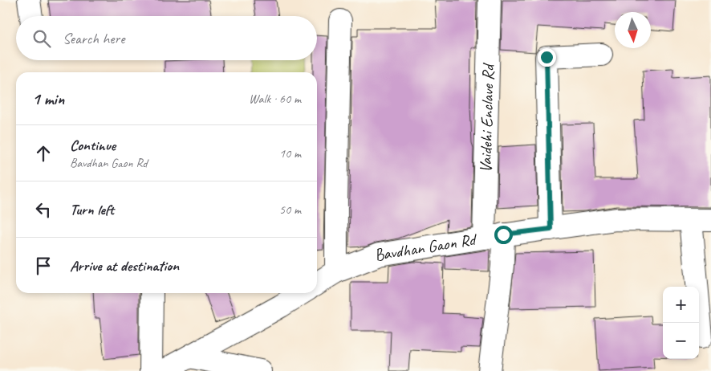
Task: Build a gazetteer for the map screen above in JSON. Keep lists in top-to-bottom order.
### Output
{
  "streets": {
    "street": ["Vaidehi Enclave Rd", "Bavdhan Gaon Rd"]
  },
  "crossings": [
    ["Vaidehi Enclave Rd", "Bavdhan Gaon Rd"]
  ],
  "north": "bottom",
  "page": {
    "search": "Search here",
    "heading": ["1 min", "Walk · 60 m"],
    "list": [
      ["Continue", "Bavdhan Gaon Rd", "10 m"],
      ["Turn left", "50 m"],
      "Arrive at destination"
    ],
    "map_buttons": ["+", "−"]
  }
}
